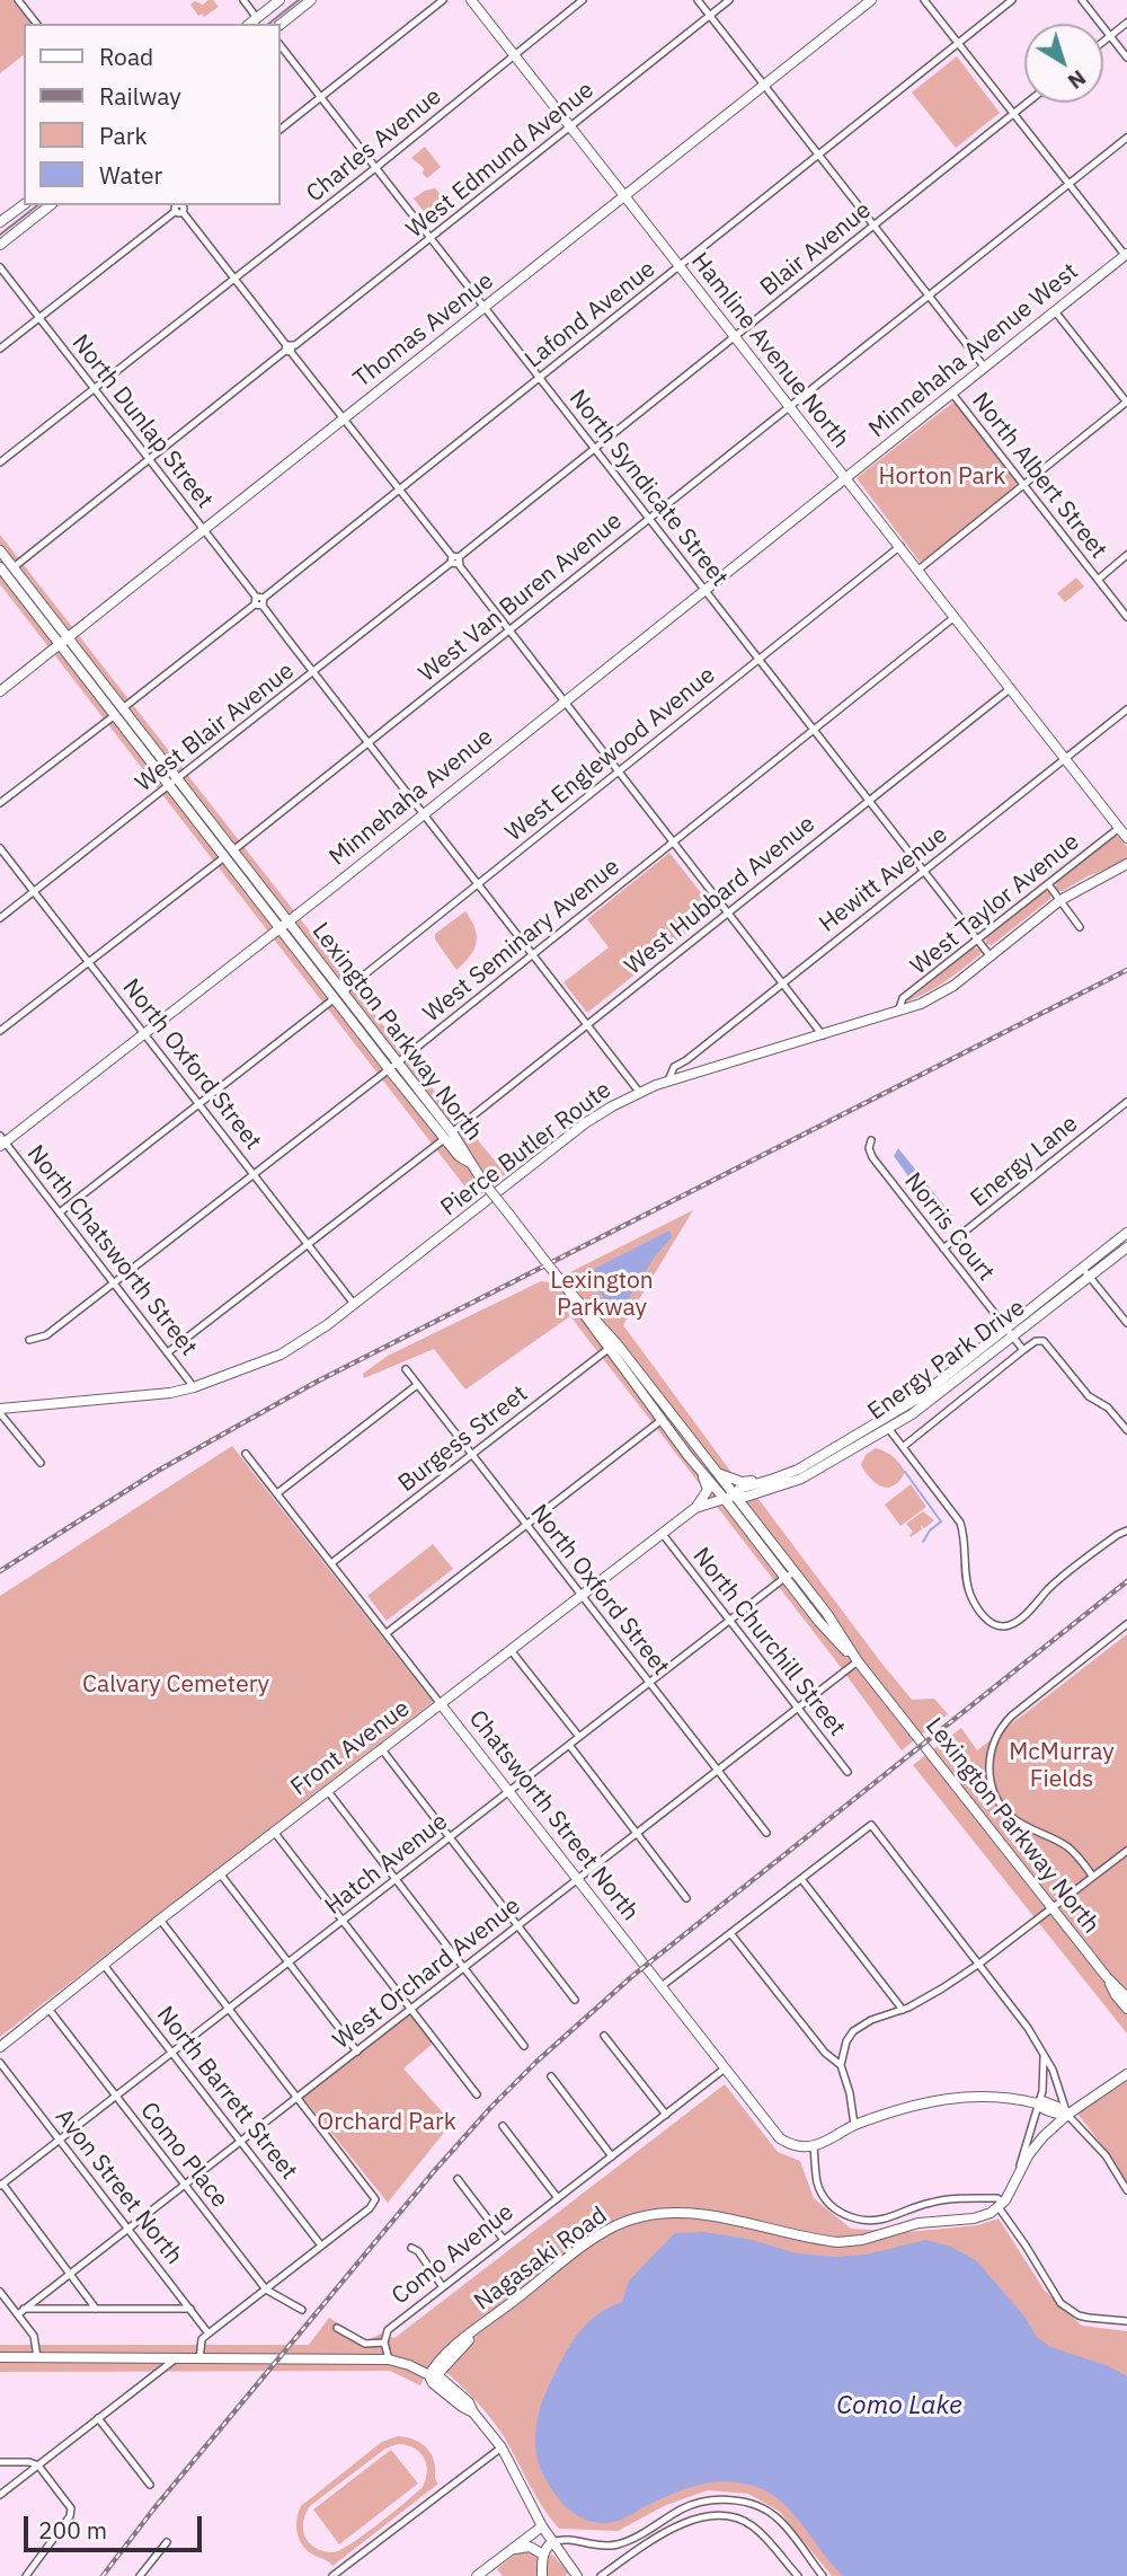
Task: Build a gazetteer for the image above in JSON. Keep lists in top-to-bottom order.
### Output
{
  "streets": {
    "street": [
      "Charles Avenue",
      "West Edmund Avenue",
      "Blair Avenue",
      "Lafond Avenue",
      "Thomas Avenue",
      "Hamline Avenue North",
      "Minnehaha Avenue West",
      "North Dunlap Street",
      "North Albert Street",
      "North Syndicate Street",
      "West Van Buren Avenue",
      "West Blair Avenue",
      "West Englewood Avenue",
      "Minnehaha Avenue",
      "Hewitt Avenue",
      "West Hubbard Avenue",
      "West Taylor Avenue",
      "West Seminary Avenue",
      "Lexington Parkway North",
      "North Oxford Street",
      "Pierce Butler Route",
      "Energy Lane",
      "Norris Court",
      "North Chatsworth Street",
      "Energy Park Drive",
      "Burgess Street",
      "North Churchill Street",
      "Front Avenue",
      "Chatsworth Street North",
      "Hatch Avenue",
      "West Orchard Avenue",
      "North Barrett Street",
      "Como Place",
      "Avon Street North",
      "Como Avenue",
      "Nagasaki Road"
    ]
  },
  "crossings": [
    ["Charles Avenue", "Hamline Avenue North"],
    ["Charles Avenue", "North Dunlap Street"],
    ["Charles Avenue", "North Syndicate Street"],
    ["West Edmund Avenue", "Hamline Avenue North"],
    ["West Edmund Avenue", "North Dunlap Street"],
    ["West Edmund Avenue", "North Albert Street"],
    ["West Edmund Avenue", "North Syndicate Street"],
    ["West Edmund Avenue", "Lexington Parkway North"],
    ["Blair Avenue", "Hamline Avenue North"],
    ["Blair Avenue", "North Albert Street"],
    ["Blair Avenue", "North Syndicate Street"],
    ["Blair Avenue", "West Blair Avenue"],
    ["Lafond Avenue", "Hamline Avenue North"],
    ["Lafond Avenue", "North Dunlap Street"],
    ["Lafond Avenue", "North Albert Street"],
    ["Lafond Avenue", "North Syndicate Street"],
    ["Lafond Avenue", "Lexington Parkway North"],
    ["Thomas Avenue", "Hamline Avenue North"],
    ["Thomas Avenue", "North Dunlap Street"],
    ["Thomas Avenue", "North Albert Street"],
    ["Thomas Avenue", "North Syndicate Street"],
    ["Thomas Avenue", "Lexington Parkway North"],
    ["Hamline Avenue North", "Minnehaha Avenue West"],
    ["Hamline Avenue North", "West Van Buren Avenue"],
    ["Hamline Avenue North", "West Englewood Avenue"],
    ["Hamline Avenue North", "Minnehaha Avenue"],
    ["Hamline Avenue North", "Hewitt Avenue"],
    ["Hamline Avenue North", "West Hubbard Avenue"],
    ["Hamline Avenue North", "West Taylor Avenue"],
    ["Hamline Avenue North", "West Seminary Avenue"],
    ["Minnehaha Avenue West", "North Albert Street"],
    ["Minnehaha Avenue West", "Minnehaha Avenue"],
    ["North Dunlap Street", "West Van Buren Avenue"],
    ["North Dunlap Street", "West Blair Avenue"],
    ["North Dunlap Street", "West Englewood Avenue"],
    ["North Dunlap Street", "Minnehaha Avenue"],
    ["North Dunlap Street", "West Hubbard Avenue"],
    ["North Dunlap Street", "West Seminary Avenue"],
    ["North Dunlap Street", "Pierce Butler Route"],
    ["North Albert Street", "West Van Buren Avenue"],
    ["North Syndicate Street", "West Van Buren Avenue"],
    ["North Syndicate Street", "West Englewood Avenue"],
    ["North Syndicate Street", "Minnehaha Avenue"],
    ["North Syndicate Street", "Hewitt Avenue"],
    ["North Syndicate Street", "West Hubbard Avenue"],
    ["North Syndicate Street", "West Taylor Avenue"],
    ["North Syndicate Street", "West Seminary Avenue"],
    ["North Syndicate Street", "Pierce Butler Route"],
    ["West Van Buren Avenue", "Lexington Parkway North"],
    ["West Van Buren Avenue", "North Oxford Street"],
    ["West Blair Avenue", "Lexington Parkway North"],
    ["West Blair Avenue", "North Oxford Street"],
    ["West Englewood Avenue", "Lexington Parkway North"],
    ["West Englewood Avenue", "North Oxford Street"],
    ["West Englewood Avenue", "North Chatsworth Street"],
    ["Minnehaha Avenue", "Lexington Parkway North"],
    ["Minnehaha Avenue", "North Oxford Street"],
    ["Minnehaha Avenue", "North Chatsworth Street"],
    ["Hewitt Avenue", "Pierce Butler Route"],
    ["West Hubbard Avenue", "Lexington Parkway North"],
    ["West Hubbard Avenue", "North Oxford Street"],
    ["West Hubbard Avenue", "North Chatsworth Street"],
    ["West Taylor Avenue", "Pierce Butler Route"],
    ["West Seminary Avenue", "Lexington Parkway North"],
    ["West Seminary Avenue", "North Oxford Street"],
    ["West Seminary Avenue", "North Chatsworth Street"],
    ["Lexington Parkway North", "Energy Park Drive"],
    ["Lexington Parkway North", "Burgess Street"],
    ["Lexington Parkway North", "Front Avenue"],
    ["Lexington Parkway North", "Hatch Avenue"],
    ["Lexington Parkway North", "West Orchard Avenue"],
    ["North Oxford Street", "Pierce Butler Route"],
    ["North Oxford Street", "Burgess Street"],
    ["North Oxford Street", "Front Avenue"],
    ["North Oxford Street", "Hatch Avenue"],
    ["North Oxford Street", "West Orchard Avenue"],
    ["Pierce Butler Route", "North Chatsworth Street"],
    ["Energy Lane", "Norris Court"],
    ["Norris Court", "Energy Park Drive"],
    ["Energy Park Drive", "Front Avenue"],
    ["Burgess Street", "Chatsworth Street North"],
    ["North Churchill Street", "Front Avenue"],
    ["North Churchill Street", "Hatch Avenue"],
    ["North Churchill Street", "West Orchard Avenue"],
    ["Front Avenue", "Chatsworth Street North"],
    ["Front Avenue", "North Barrett Street"],
    ["Front Avenue", "Como Place"],
    ["Chatsworth Street North", "Hatch Avenue"],
    ["Chatsworth Street North", "West Orchard Avenue"],
    ["Chatsworth Street North", "Como Avenue"],
    ["Hatch Avenue", "North Barrett Street"],
    ["Hatch Avenue", "Como Place"],
    ["Hatch Avenue", "Avon Street North"],
    ["West Orchard Avenue", "North Barrett Street"],
    ["West Orchard Avenue", "Como Place"],
    ["West Orchard Avenue", "Avon Street North"]
  ],
  "water": ["Como Lake"],
  "parks": [
    "Horton Park",
    "Lexington Parkway",
    "Calvary Cemetery",
    "McMurray Fields",
    "Orchard Park"
  ],
  "legend": [
    "Road",
    "Railway",
    "Park",
    "Water"
  ],
  "scale_bar": "200 m",
  "north": "bottom right"
}
